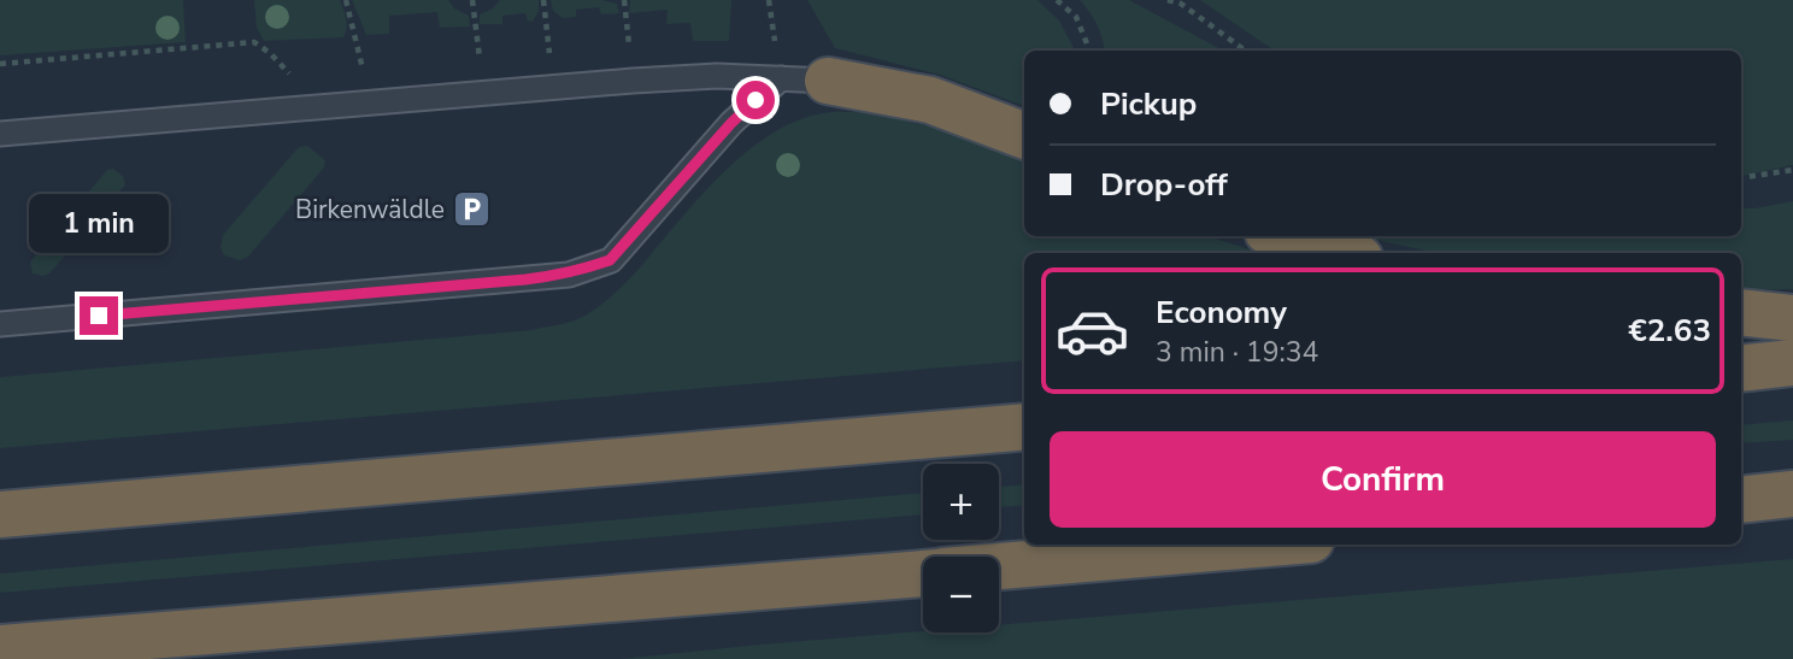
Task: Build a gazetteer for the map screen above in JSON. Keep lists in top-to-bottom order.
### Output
{
  "places": {
    "parking": ["Birkenwäldle"]
  },
  "page": {
    "banner": ["Pickup", "Drop-off"],
    "bubble": "1 min",
    "list": [
      {
        "name": "Economy",
        "note": "3 min · 19:34",
        "value": "€2.63"
      }
    ],
    "buttons": "Confirm",
    "map_buttons": ["+", "−"]
  }
}
